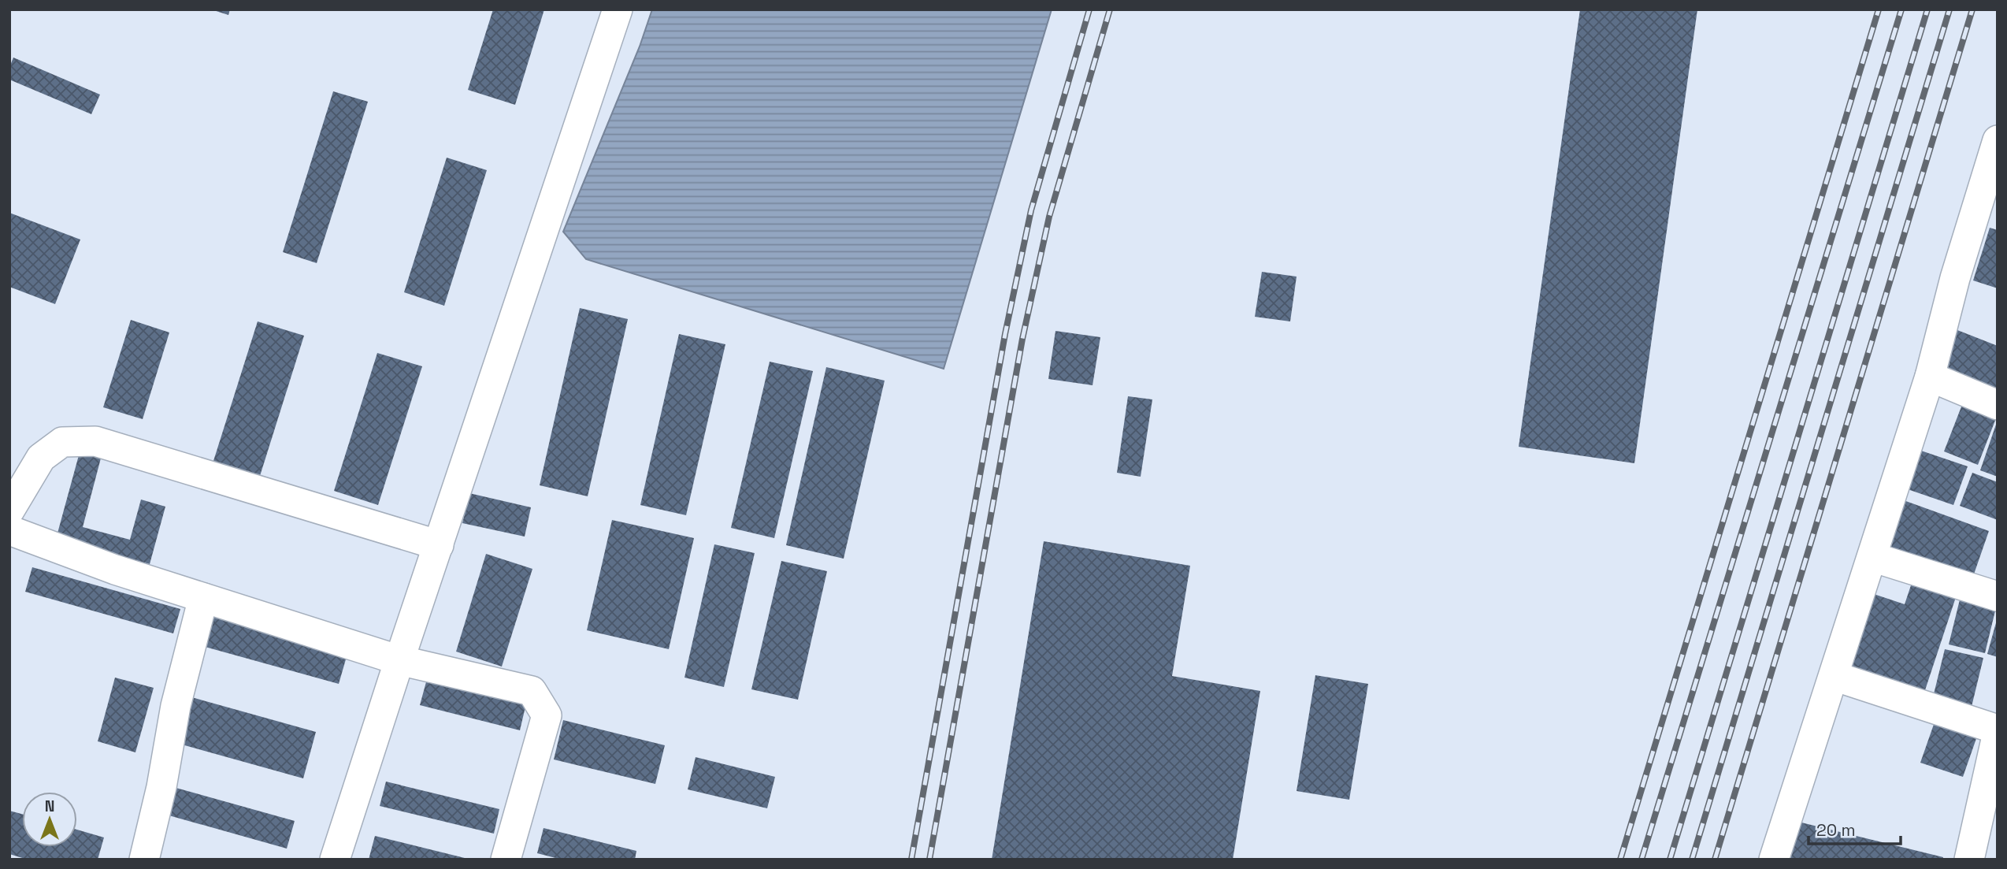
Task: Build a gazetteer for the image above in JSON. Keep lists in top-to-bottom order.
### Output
{
  "scale_bar": "20 m",
  "north": "top"
}
